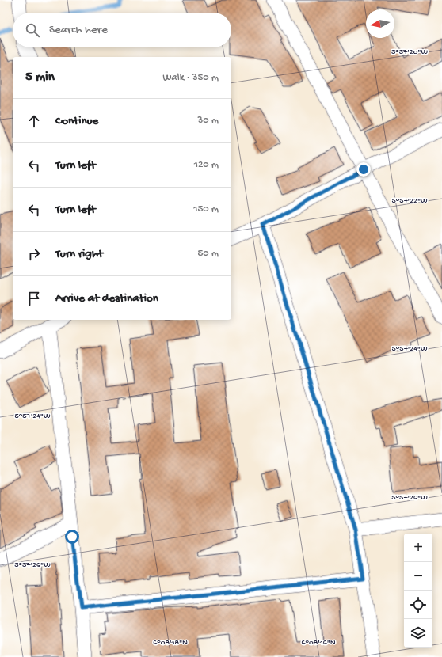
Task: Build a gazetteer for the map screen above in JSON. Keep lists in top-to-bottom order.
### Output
{
  "north": "left",
  "page": {
    "search": "Search here",
    "heading": ["5 min", "Walk · 350 m"],
    "list": [
      ["Continue", "30 m"],
      ["Turn left", "120 m"],
      ["Turn left", "150 m"],
      ["Turn right", "50 m"],
      "Arrive at destination"
    ],
    "map_buttons": ["+", "−"]
  },
  "coordinates": [
    "5°57'20\"W",
    "5°57'22\"W",
    "5°57'24\"W",
    "5°57'26\"W",
    "6°08'18\"N",
    "6°08'16\"N"
  ]
}
